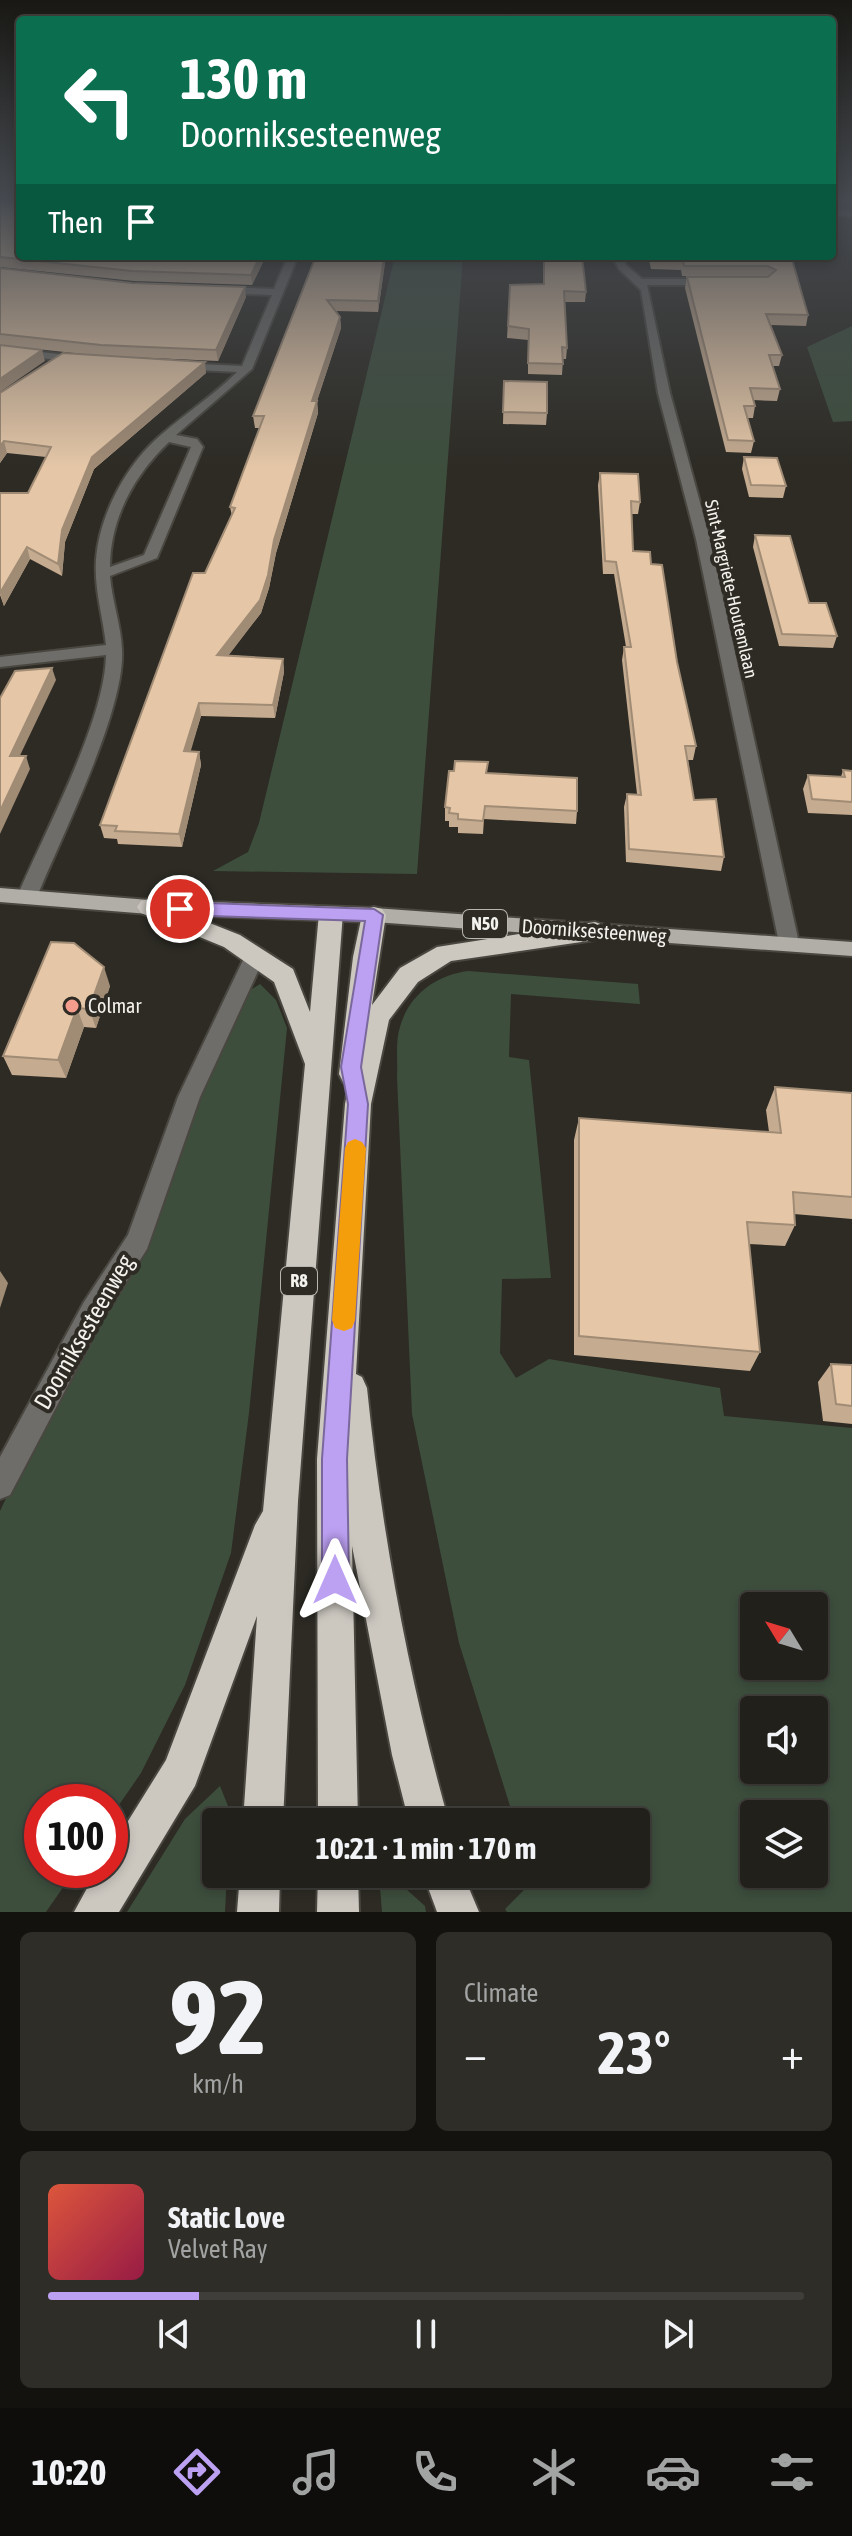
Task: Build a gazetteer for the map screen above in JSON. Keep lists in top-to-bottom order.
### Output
{
  "streets": {
    "highway": ["R8"],
    "main road": ["N50", "Doorniksesteenweg"],
    "street": ["Sint-Margriete-Houtemlaan"]
  },
  "crossings": [
    ["Sint-Margriete-Houtemlaan", "Doorniksesteenweg"],
    ["Doorniksesteenweg", "R8"]
  ],
  "places": ["Colmar"],
  "north": "top left",
  "page": {
    "turn": ["130 m", "Doorniksesteenweg"],
    "then": "Then",
    "limit": "100",
    "trip": "10:21 · 1 min · 170 m",
    "tile": [
      ["92", "km/h"],
      "Climate"
    ],
    "heat": ["−", "23°", "+"],
    "song": ["Static Love", "Velvet Ray"],
    "tabs": "10:20"
  }
}
